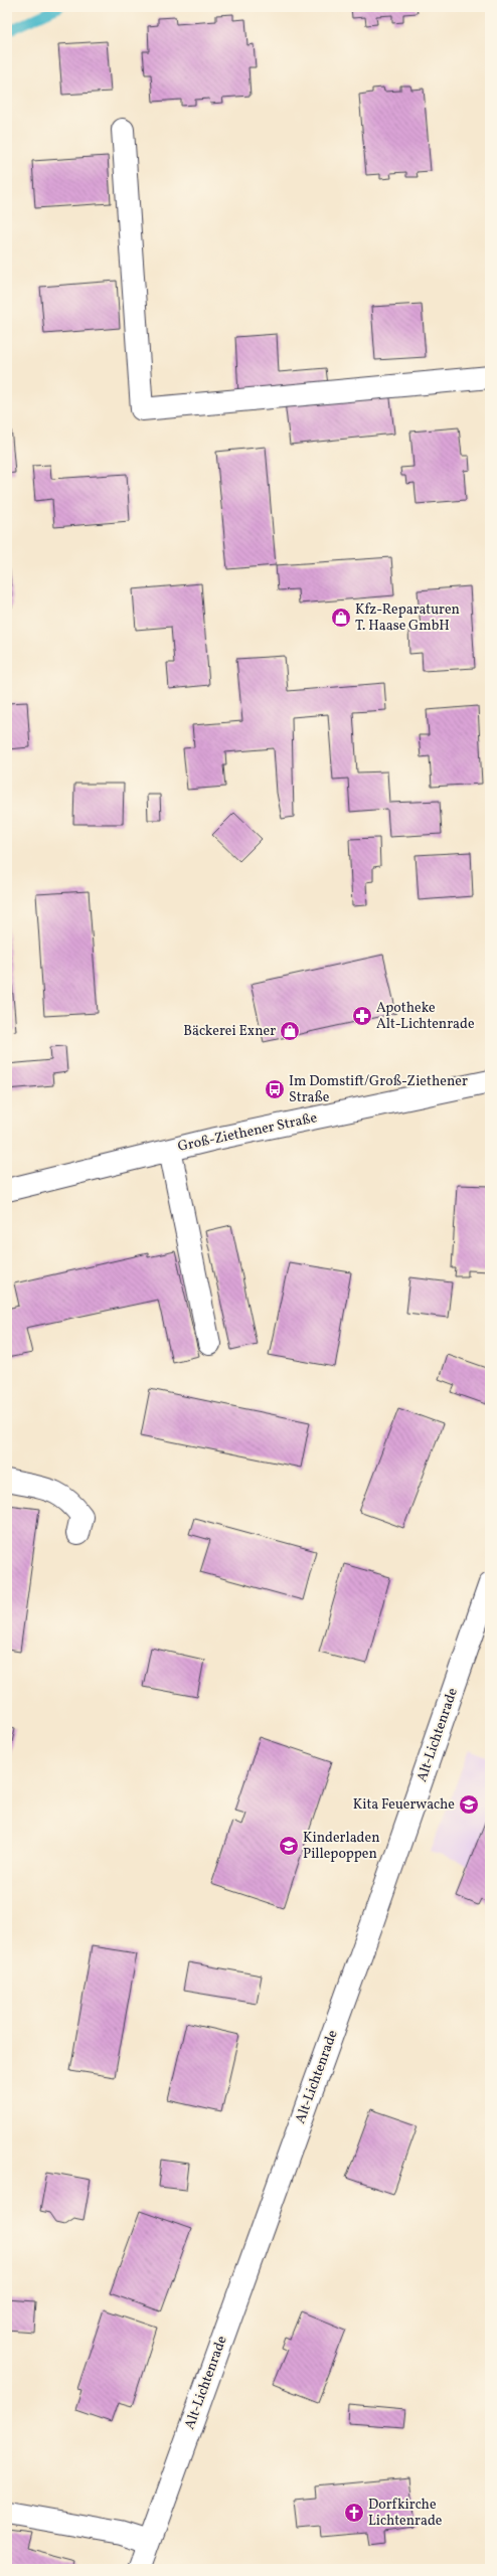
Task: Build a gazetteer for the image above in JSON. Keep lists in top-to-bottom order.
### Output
{
  "streets": {
    "street": ["Groß-Ziethener Straße", "Alt-Lichtenrade"]
  },
  "places": {
    "shop": ["Kfz-Reparaturen T. Haase GmbH", "Bäckerei Exner"],
    "pharmacy": ["Apotheke Alt-Lichtenrade"],
    "bus stop": ["Im Domstift/Groß-Ziethener Straße"],
    "school or university": ["Kita Feuerwache", "Kinderladen Pillepoppen"],
    "church": ["Dorfkirche Lichtenrade"]
  }
}
